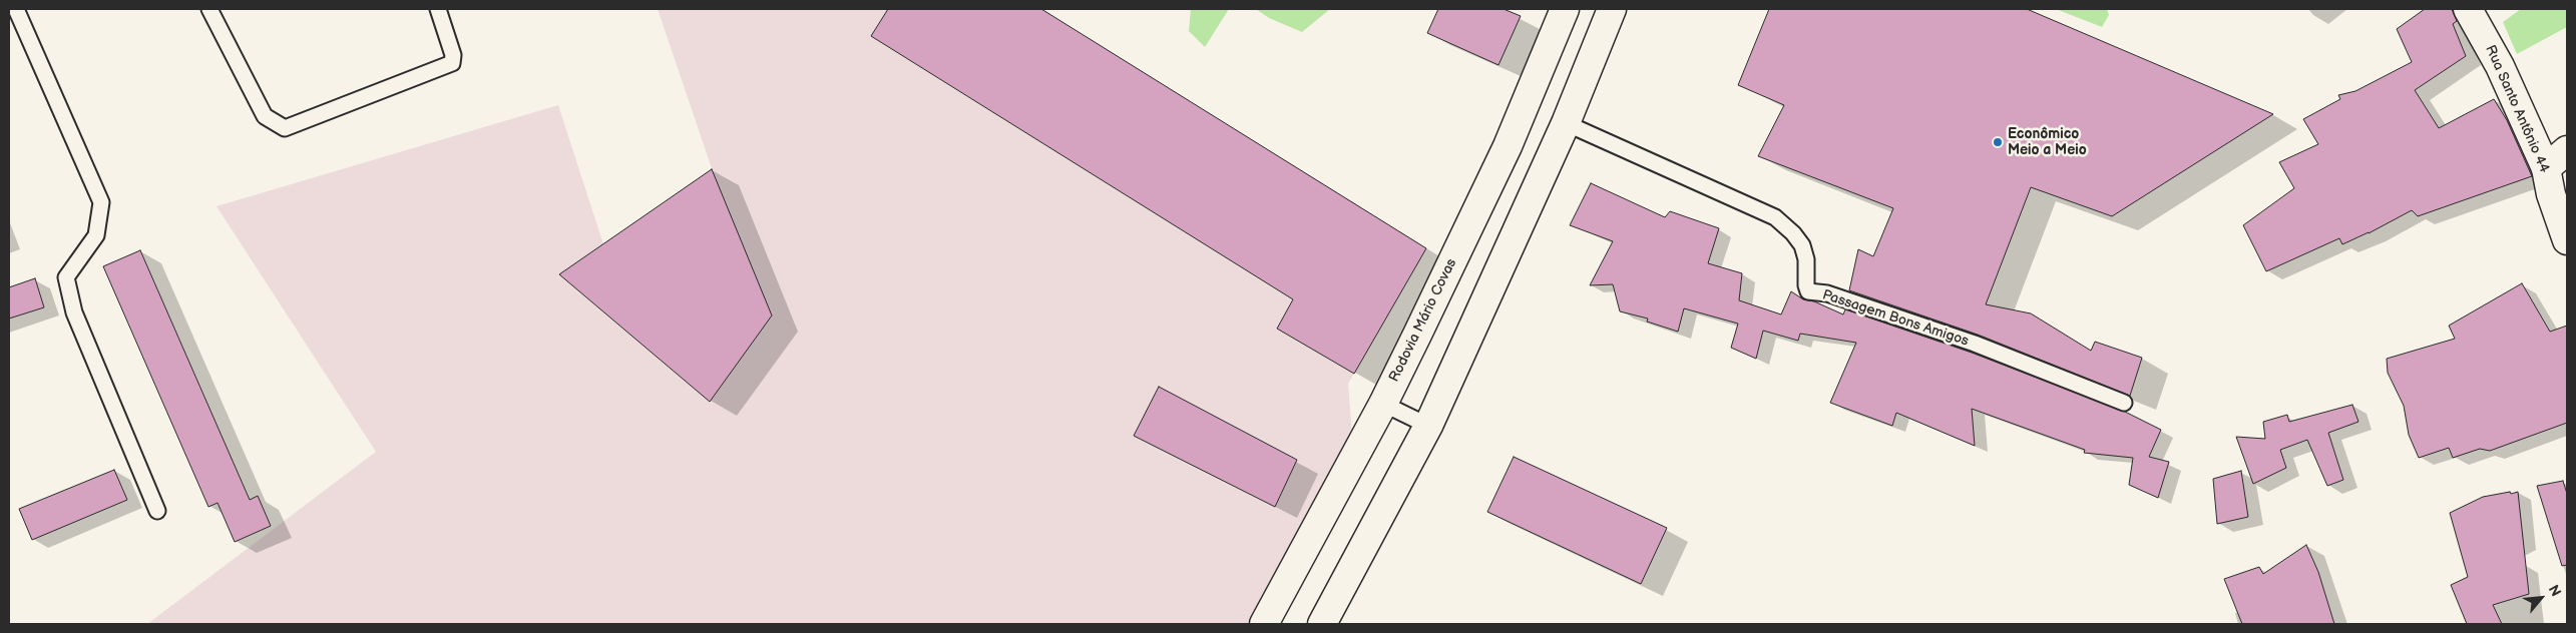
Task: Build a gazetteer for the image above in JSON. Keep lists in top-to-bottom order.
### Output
{
  "streets": {
    "main road": ["Rua Santo Antônio 44", "Rodovia Mário Covas"],
    "lane": ["Passagem Bons Amigos"]
  },
  "places": ["Econômico Meio a Meio"],
  "north": "top right"
}
